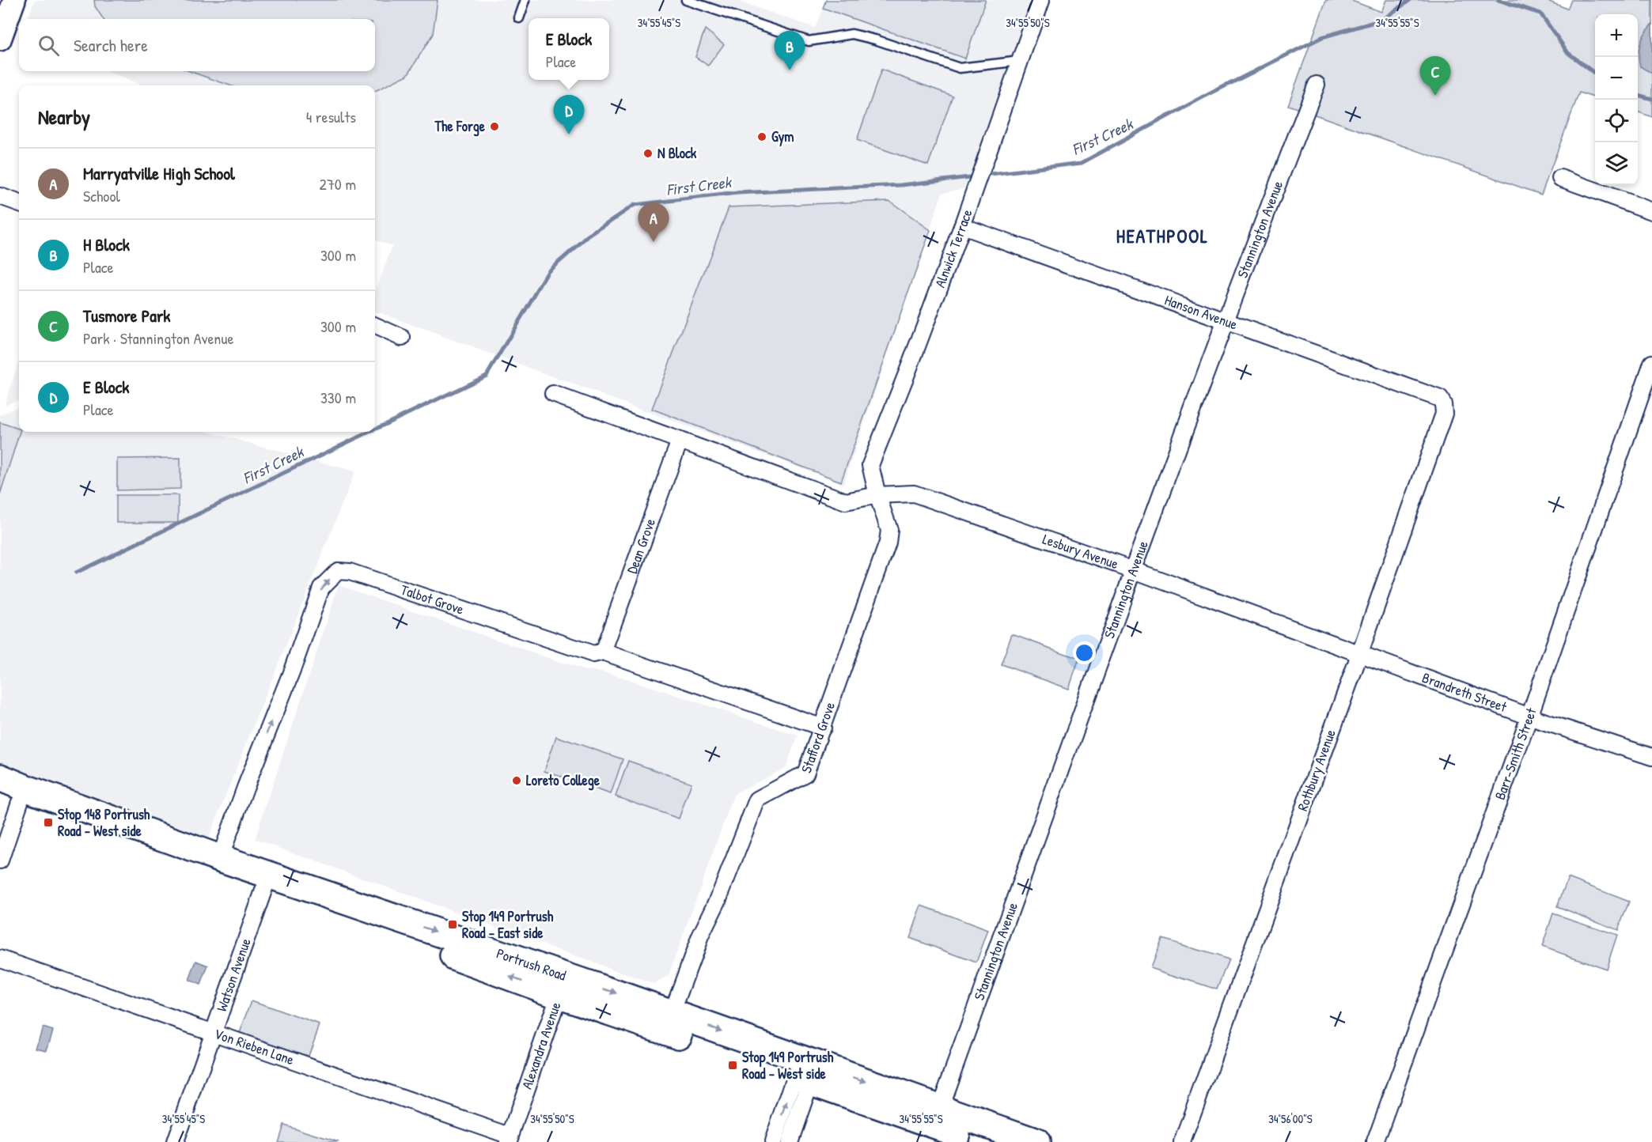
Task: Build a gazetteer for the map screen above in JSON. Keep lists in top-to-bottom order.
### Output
{
  "streets": {
    "highway": ["Portrush Road"],
    "street": [
      "Stannington Avenue",
      "Alnwick Terrace",
      "Hanson Avenue",
      "Dean Grove",
      "Lesbury Avenue",
      "Talbot Grove",
      "Brandreth Street",
      "Stafford Grove",
      "Barr-Smith Street",
      "Rothbury Avenue",
      "Watson Avenue",
      "Alexandra Avenue",
      "Von Rieben Lane"
    ]
  },
  "crossings": [
    ["Stannington Avenue", "Hanson Avenue"],
    ["Stannington Avenue", "Lesbury Avenue"],
    ["Stannington Avenue", "Portrush Road"],
    ["Alnwick Terrace", "Hanson Avenue"],
    ["Alnwick Terrace", "Lesbury Avenue"],
    ["Alnwick Terrace", "Stafford Grove"],
    ["Hanson Avenue", "Rothbury Avenue"],
    ["Dean Grove", "Talbot Grove"],
    ["Lesbury Avenue", "Brandreth Street"],
    ["Lesbury Avenue", "Stafford Grove"],
    ["Lesbury Avenue", "Rothbury Avenue"],
    ["Talbot Grove", "Stafford Grove"],
    ["Talbot Grove", "Portrush Road"],
    ["Brandreth Street", "Barr-Smith Street"],
    ["Brandreth Street", "Rothbury Avenue"],
    ["Stafford Grove", "Portrush Road"],
    ["Portrush Road", "Watson Avenue"],
    ["Portrush Road", "Alexandra Avenue"],
    ["Watson Avenue", "Von Rieben Lane"],
    ["Alexandra Avenue", "Von Rieben Lane"]
  ],
  "districts": ["HEATHPOOL"],
  "water": ["First Creek"],
  "places": {
    "other": [
      "The Forge",
      "Gym",
      "N Block",
      "Loreto College"
    ],
    "transit": ["Stop 148 Portrush Road - West side", "Stop 149 Portrush Road - East side", "Stop 149 Portrush Road - West side"]
  },
  "page": {
    "map_buttons": ["+", "−"],
    "popup": ["E Block", "Place"],
    "search": "Search here",
    "pins": [
      "B",
      "C",
      "D",
      "A"
    ],
    "heading": ["Nearby", "4 results"],
    "list": [
      {
        "mark": "A",
        "name": "Marryatville High School",
        "note": "School",
        "value": "270 m"
      },
      {
        "mark": "B",
        "name": "H Block",
        "note": "Place",
        "value": "300 m"
      },
      {
        "mark": "C",
        "name": "Tusmore Park",
        "note": "Park · Stannington Avenue",
        "value": "300 m"
      },
      {
        "mark": "D",
        "name": "E Block",
        "note": "Place",
        "value": "330 m"
      }
    ]
  },
  "coordinates": [
    "34°55'45\"S",
    "34°55'50\"S",
    "34°55'55\"S",
    "34°56'00\"S"
  ]
}
